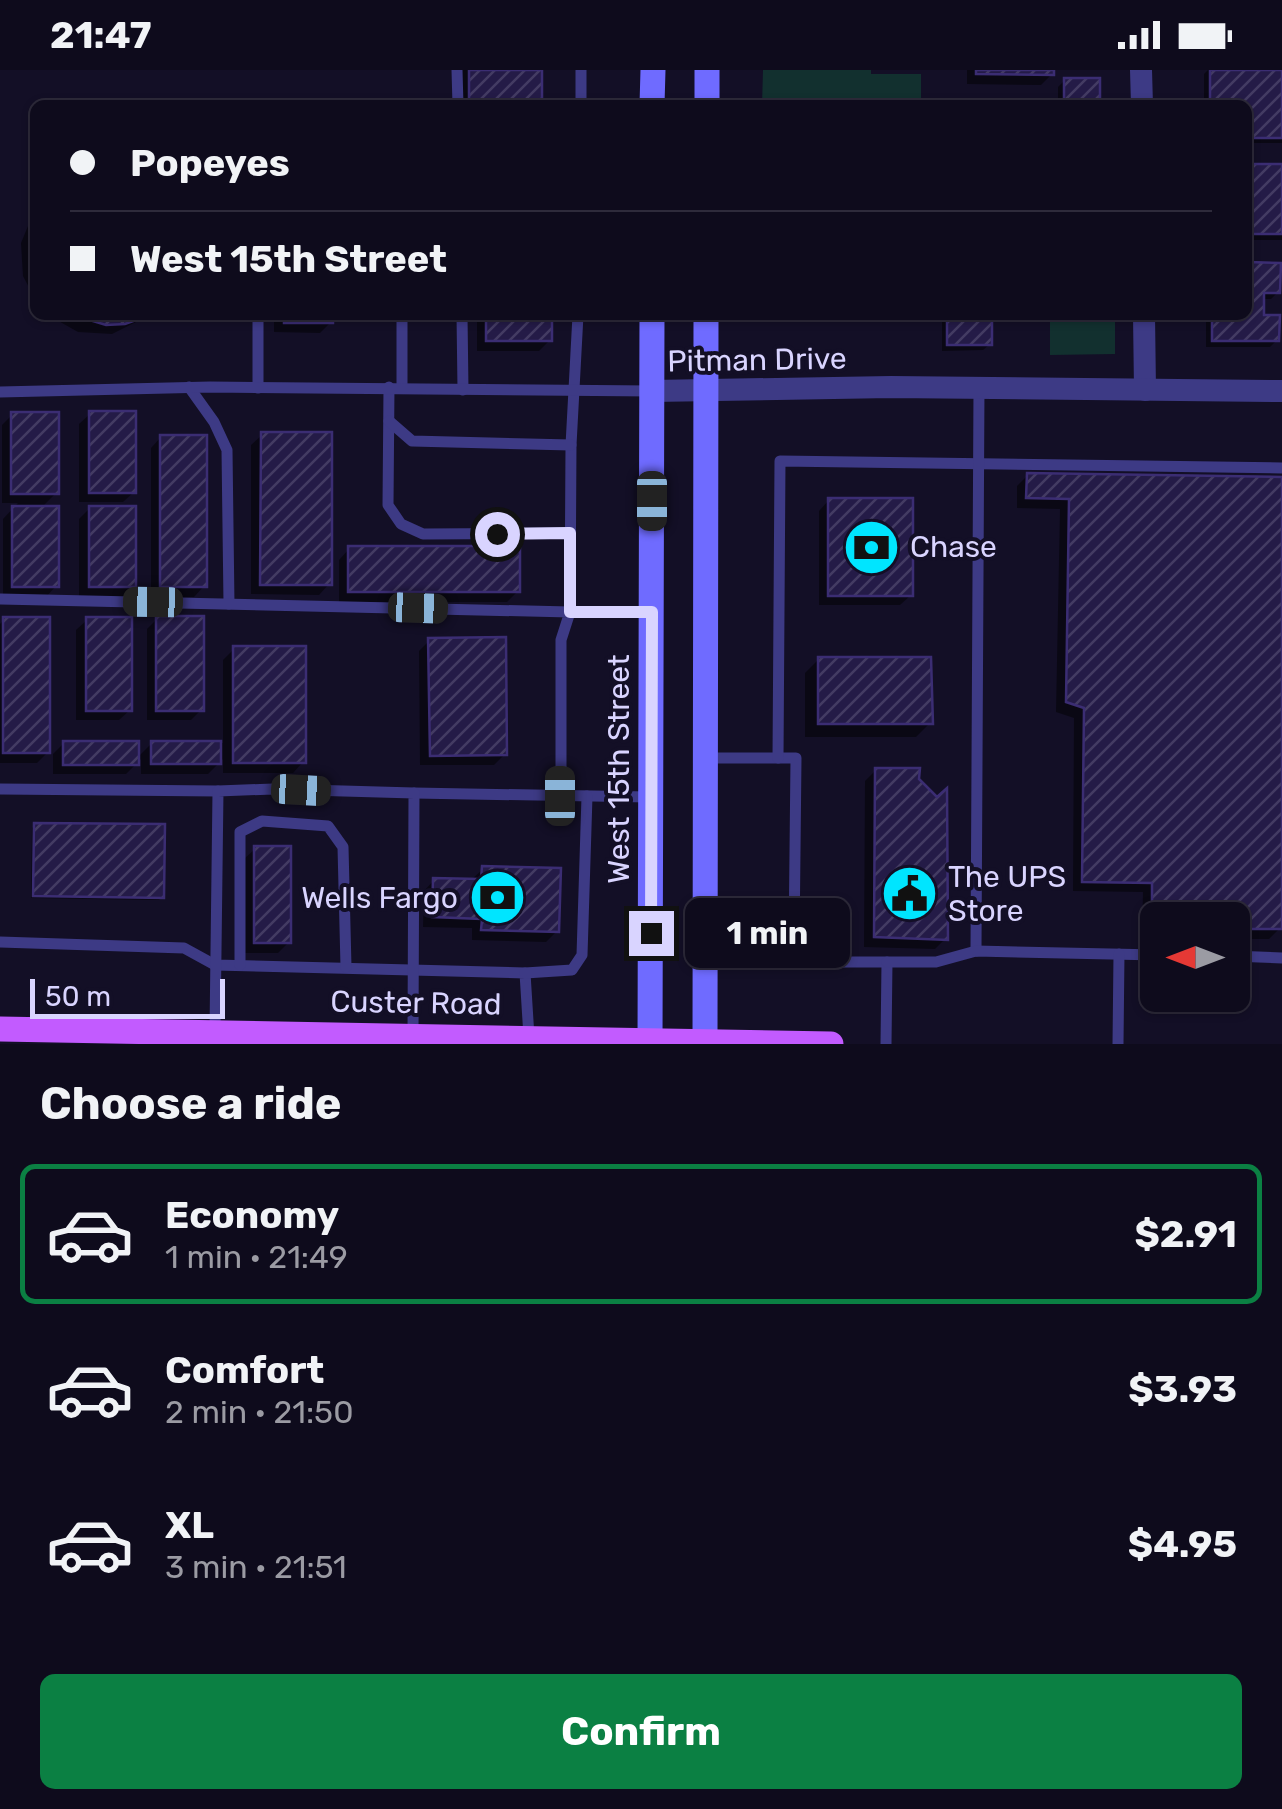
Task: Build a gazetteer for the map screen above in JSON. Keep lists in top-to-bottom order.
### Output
{
  "streets": {
    "main road": ["West 15th Street", "Custer Road"],
    "street": ["Pitman Drive"]
  },
  "crossings": [
    ["Pitman Drive", "West 15th Street"],
    ["West 15th Street", "Custer Road"]
  ],
  "places": {
    "bank": ["Chase", "Wells Fargo"],
    "public building": ["The UPS Store"]
  },
  "scale_bar": "50 m",
  "north": "left",
  "page": {
    "status": "21:47",
    "banner": ["Popeyes", "West 15th Street"],
    "bubble": "1 min",
    "scale": "50 m",
    "heading": "Choose a ride",
    "list": [
      {
        "name": "Economy",
        "note": "1 min · 21:49",
        "value": "$2.91"
      },
      {
        "name": "Comfort",
        "note": "2 min · 21:50",
        "value": "$3.93"
      },
      {
        "name": "XL",
        "note": "3 min · 21:51",
        "value": "$4.95"
      }
    ],
    "buttons": "Confirm"
  }
}
